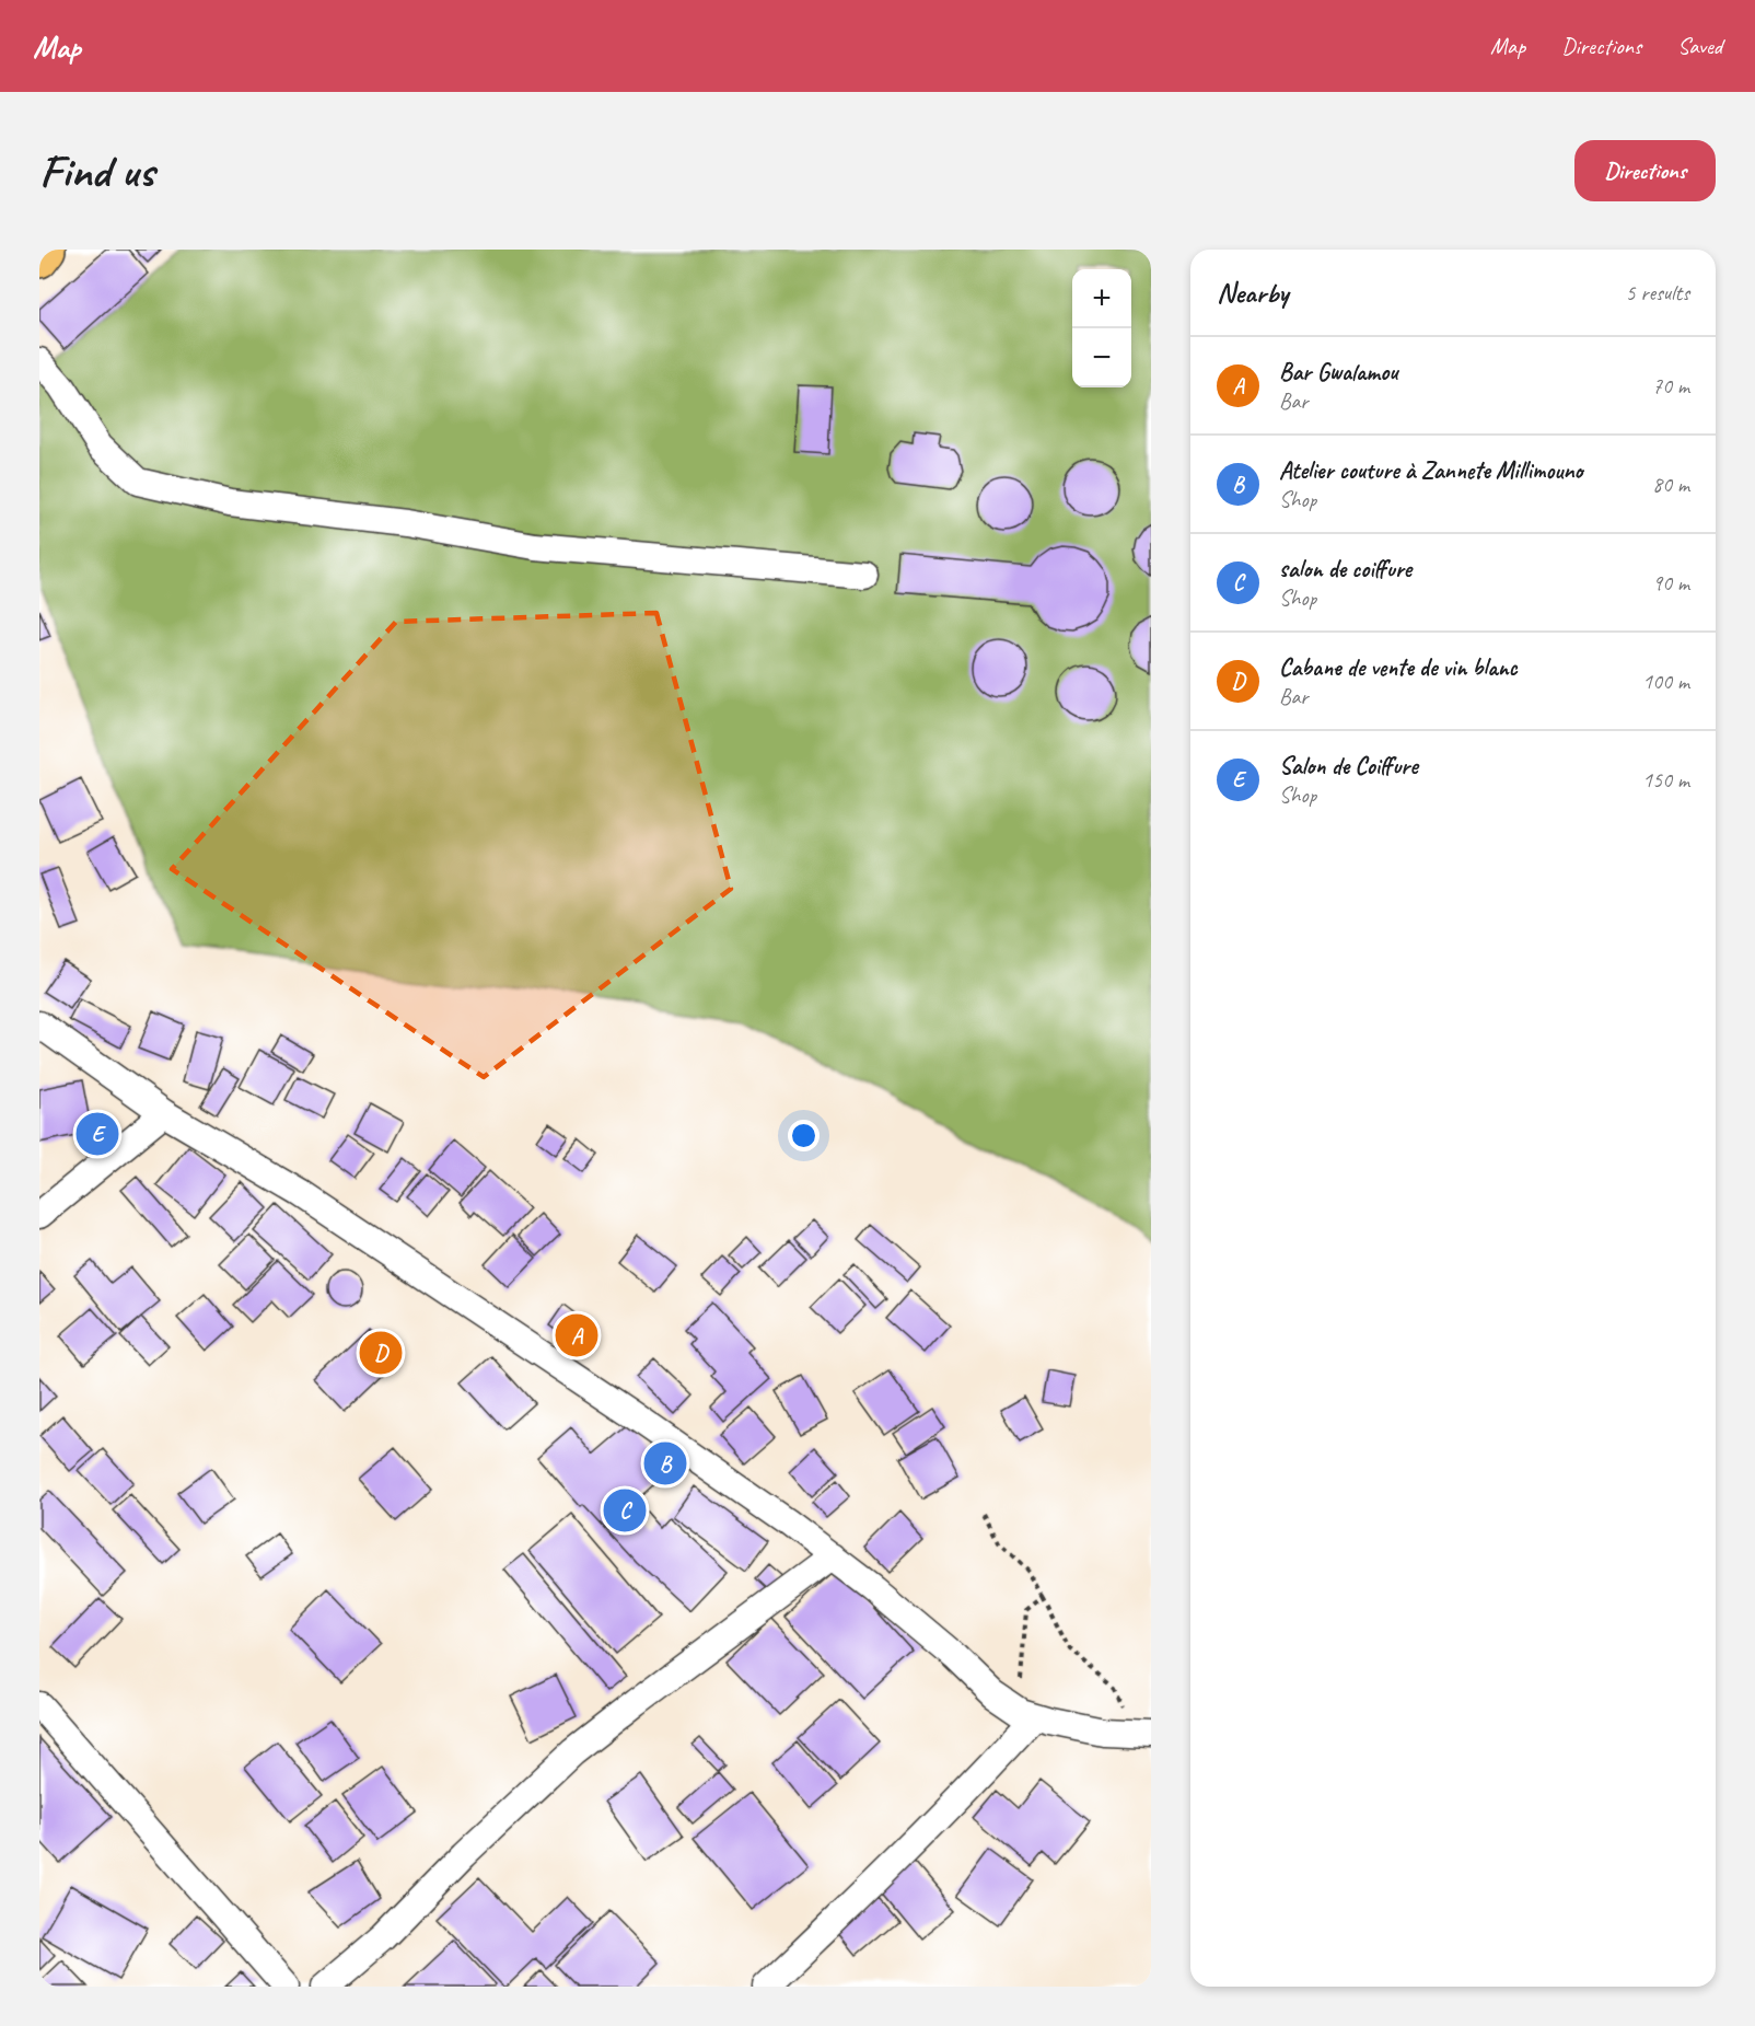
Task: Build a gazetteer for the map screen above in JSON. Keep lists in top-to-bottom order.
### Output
{
  "page": {
    "header": "Map",
    "nav": ["Map", "Directions", "Saved"],
    "buttons": "Directions",
    "title": "Find us",
    "heading": ["Nearby", "5 results"],
    "map_buttons": ["+", "−"],
    "list": [
      {
        "mark": "A",
        "name": "Bar Gwalamou",
        "note": "Bar",
        "value": "70 m"
      },
      {
        "mark": "B",
        "name": "Atelier couture à Zannete Millimouno",
        "note": "Shop",
        "value": "80 m"
      },
      {
        "mark": "C",
        "name": "salon de coiffure",
        "note": "Shop",
        "value": "90 m"
      },
      {
        "mark": "D",
        "name": "Cabane de vente de vin blanc",
        "note": "Bar",
        "value": "100 m"
      },
      {
        "mark": "E",
        "name": "Salon de Coiffure",
        "note": "Shop",
        "value": "150 m"
      }
    ],
    "pins": [
      "E",
      "A",
      "D",
      "B",
      "C"
    ]
  }
}
